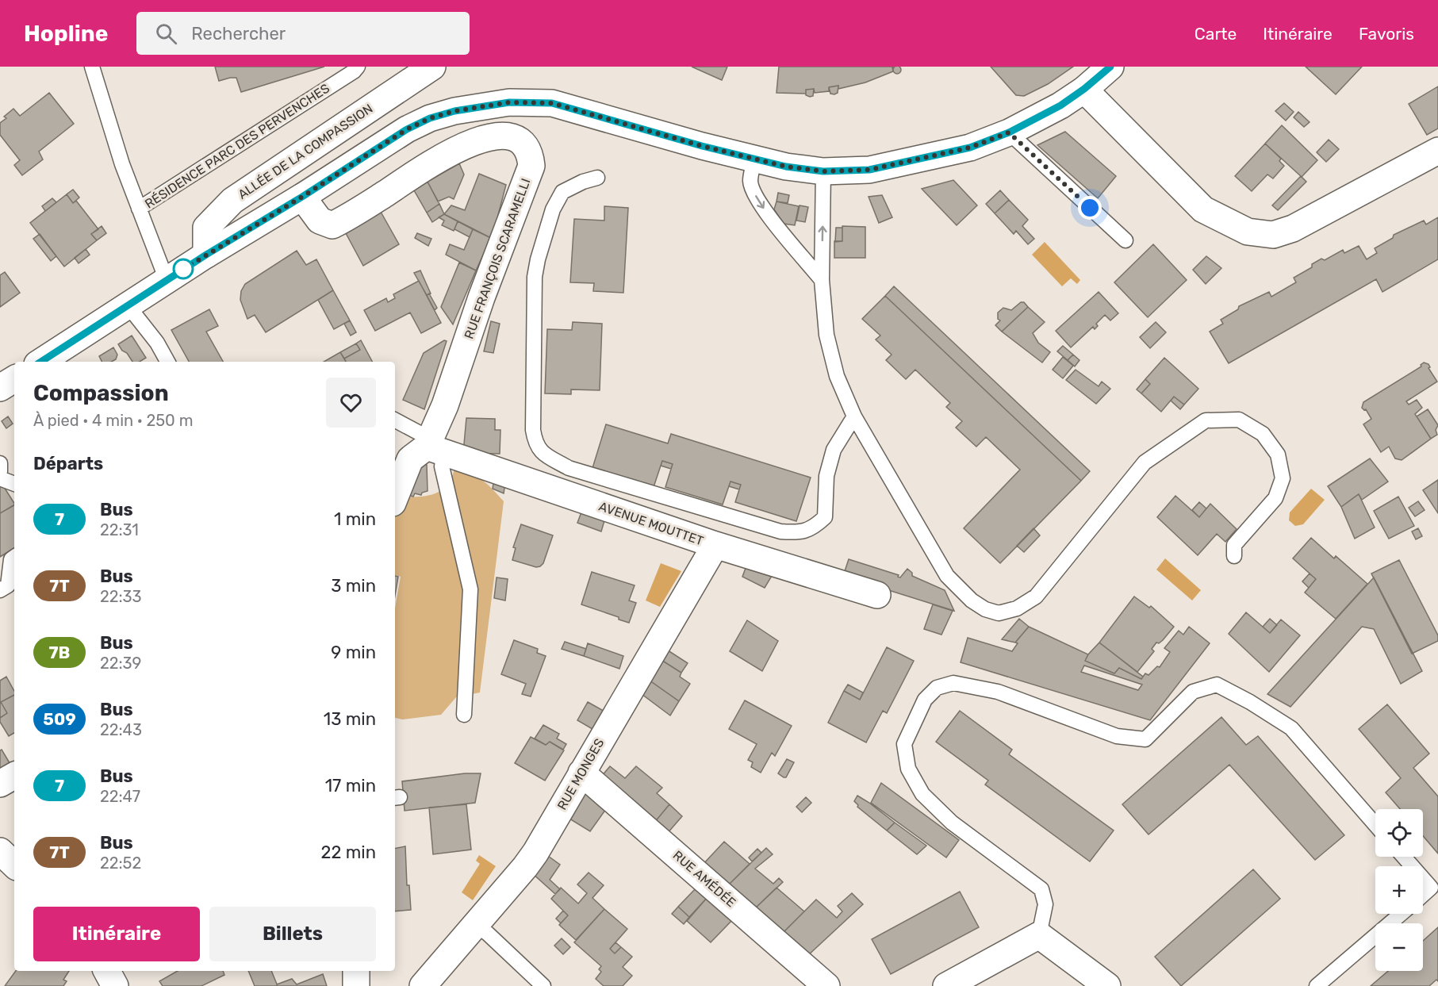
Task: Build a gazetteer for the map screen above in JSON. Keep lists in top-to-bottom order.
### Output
{
  "streets": {
    "street": [
      "ALLÉE DE LA COMPASSION",
      "RUE FRANÇOIS SCARAMELLI",
      "AVENUE MOUTTET",
      "RUE MONGES",
      "RUE AMÉDÉE"
    ],
    "lane": ["RÉSIDENCE PARC DES PERVENCHES"]
  },
  "crossings": [
    ["RUE FRANÇOIS SCARAMELLI", "AVENUE MOUTTET"],
    ["AVENUE MOUTTET", "RUE MONGES"],
    ["RUE MONGES", "RUE AMÉDÉE"]
  ],
  "lines": ["bus line 7"],
  "page": {
    "header": "Hopline",
    "search": "Rechercher",
    "nav": ["Carte", "Itinéraire", "Favoris"],
    "heading": [
      ["Compassion", "À pied · 4 min · 250 m"],
      "Départs"
    ],
    "list": [
      {
        "mark": "7",
        "name": "Bus",
        "note": "22:31",
        "value": "1 min"
      },
      {
        "mark": "7T",
        "name": "Bus",
        "note": "22:33",
        "value": "3 min"
      },
      {
        "mark": "7B",
        "name": "Bus",
        "note": "22:39",
        "value": "9 min"
      },
      {
        "mark": "509",
        "name": "Bus",
        "note": "22:43",
        "value": "13 min"
      },
      {
        "mark": "7",
        "name": "Bus",
        "note": "22:47",
        "value": "17 min"
      },
      {
        "mark": "7T",
        "name": "Bus",
        "note": "22:52",
        "value": "22 min"
      }
    ],
    "map_buttons": ["+", "−"],
    "buttons": ["Itinéraire", "Billets"]
  }
}
